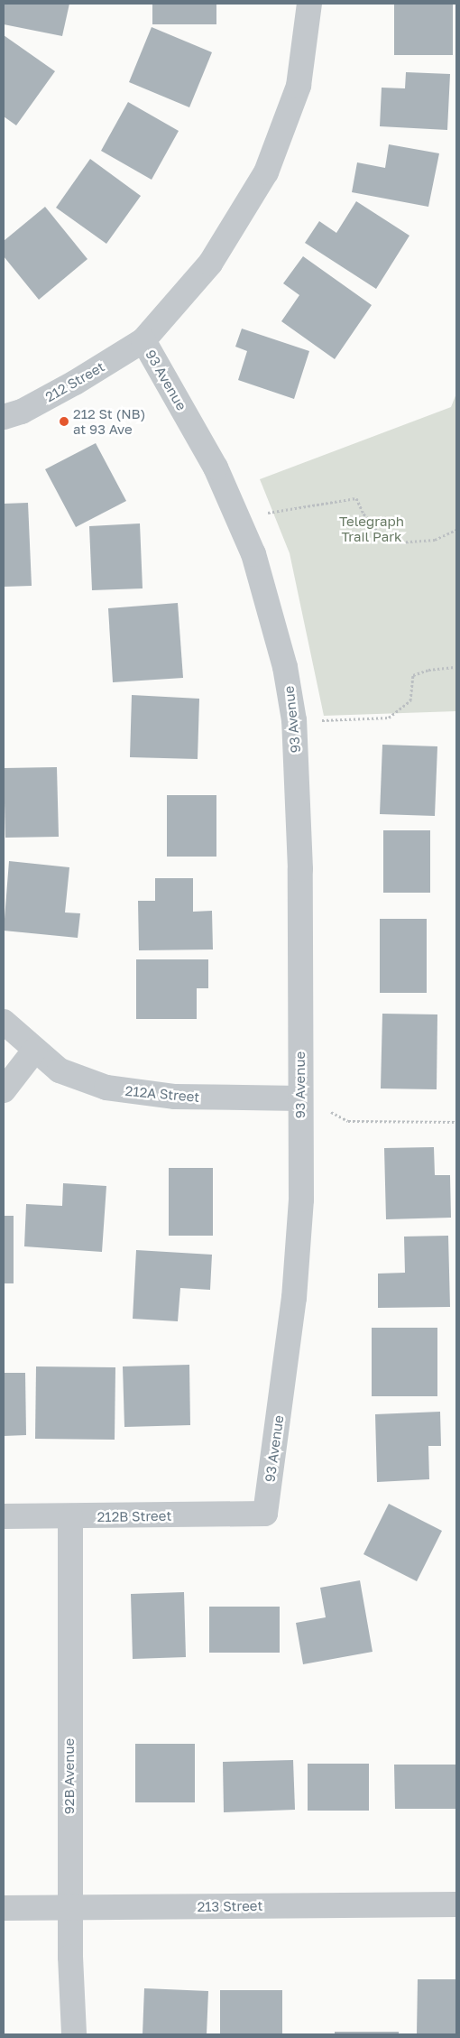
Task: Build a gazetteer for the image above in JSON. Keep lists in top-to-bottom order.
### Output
{
  "streets": {
    "street": [
      "93 Avenue",
      "212 Street",
      "212A Street",
      "212B Street",
      "92B Avenue",
      "213 Street"
    ]
  },
  "crossings": [
    ["93 Avenue", "212 Street"],
    ["93 Avenue", "212A Street"],
    ["93 Avenue", "212B Street"],
    ["212B Street", "92B Avenue"],
    ["92B Avenue", "213 Street"]
  ],
  "parks": ["Telegraph Trail Park"],
  "places": ["212 St (NB) at 93 Ave"]
}
